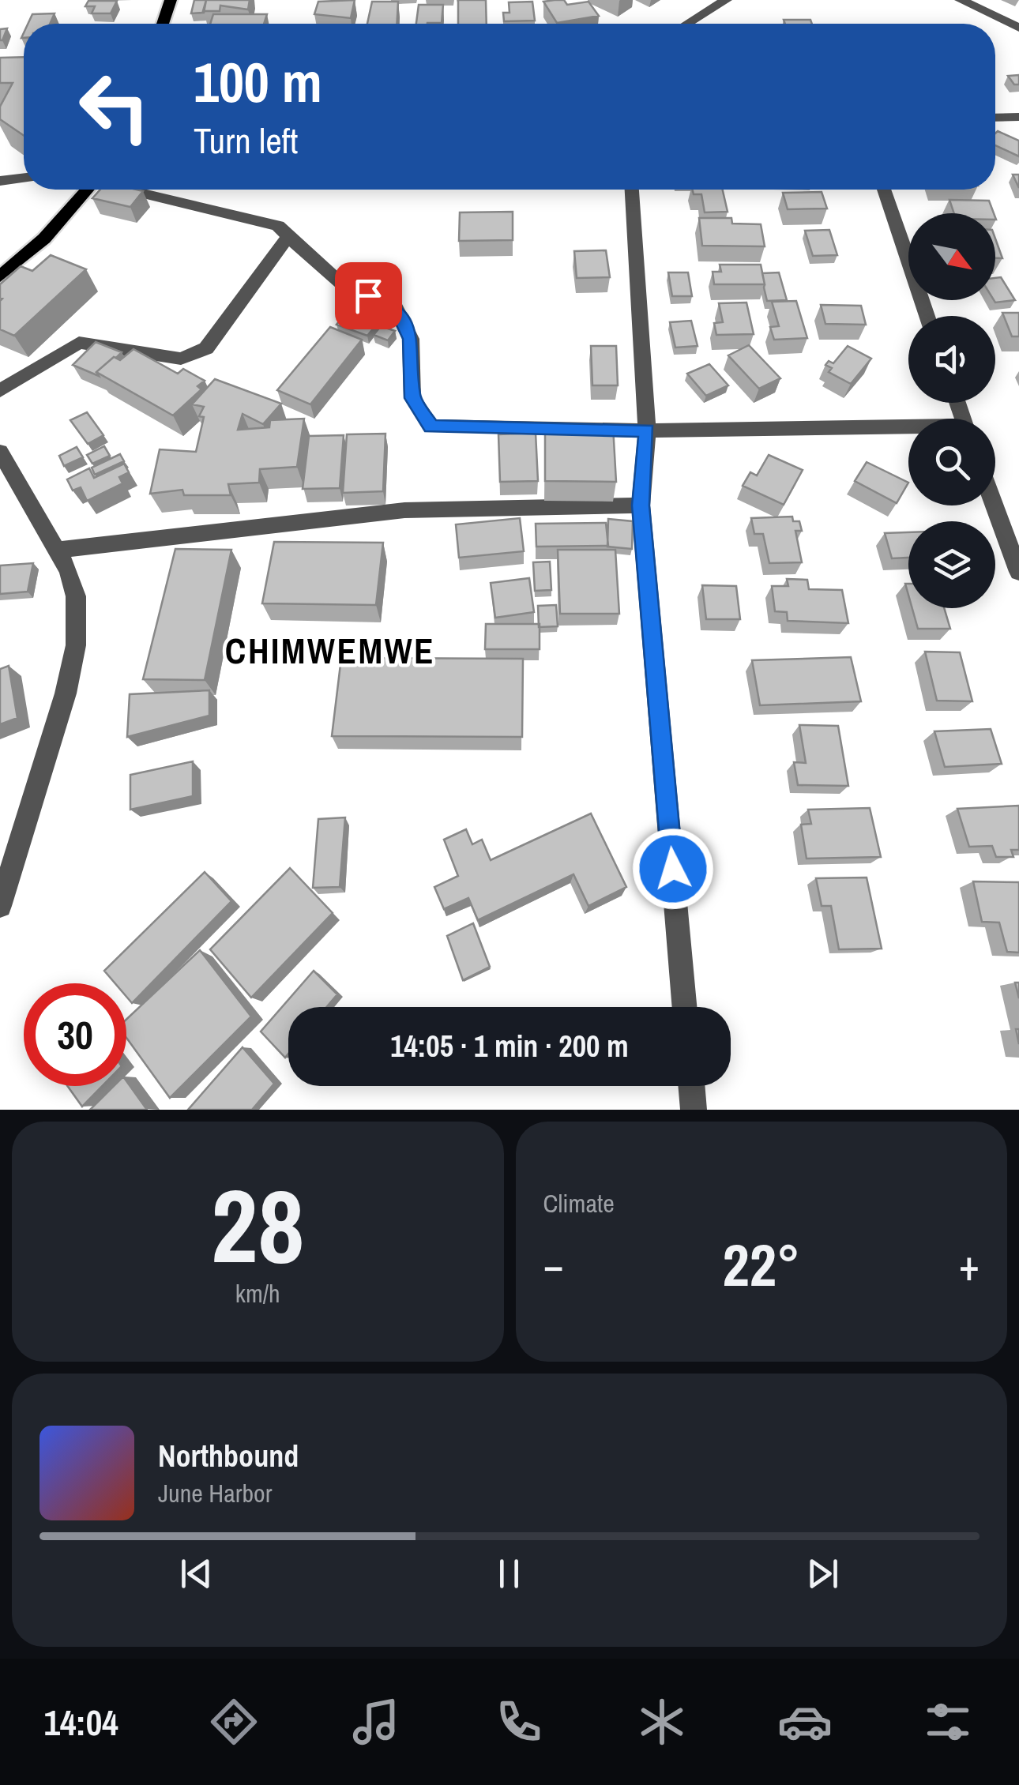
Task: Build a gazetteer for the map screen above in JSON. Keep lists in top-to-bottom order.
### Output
{
  "districts": ["CHIMWEMWE"],
  "north": "bottom right",
  "page": {
    "turn": ["100 m", "Turn left"],
    "limit": "30",
    "trip": "14:05 · 1 min · 200 m",
    "tile": [
      ["28", "km/h"],
      "Climate"
    ],
    "heat": ["−", "22°", "+"],
    "song": ["Northbound", "June Harbor"],
    "tabs": "14:04"
  }
}
